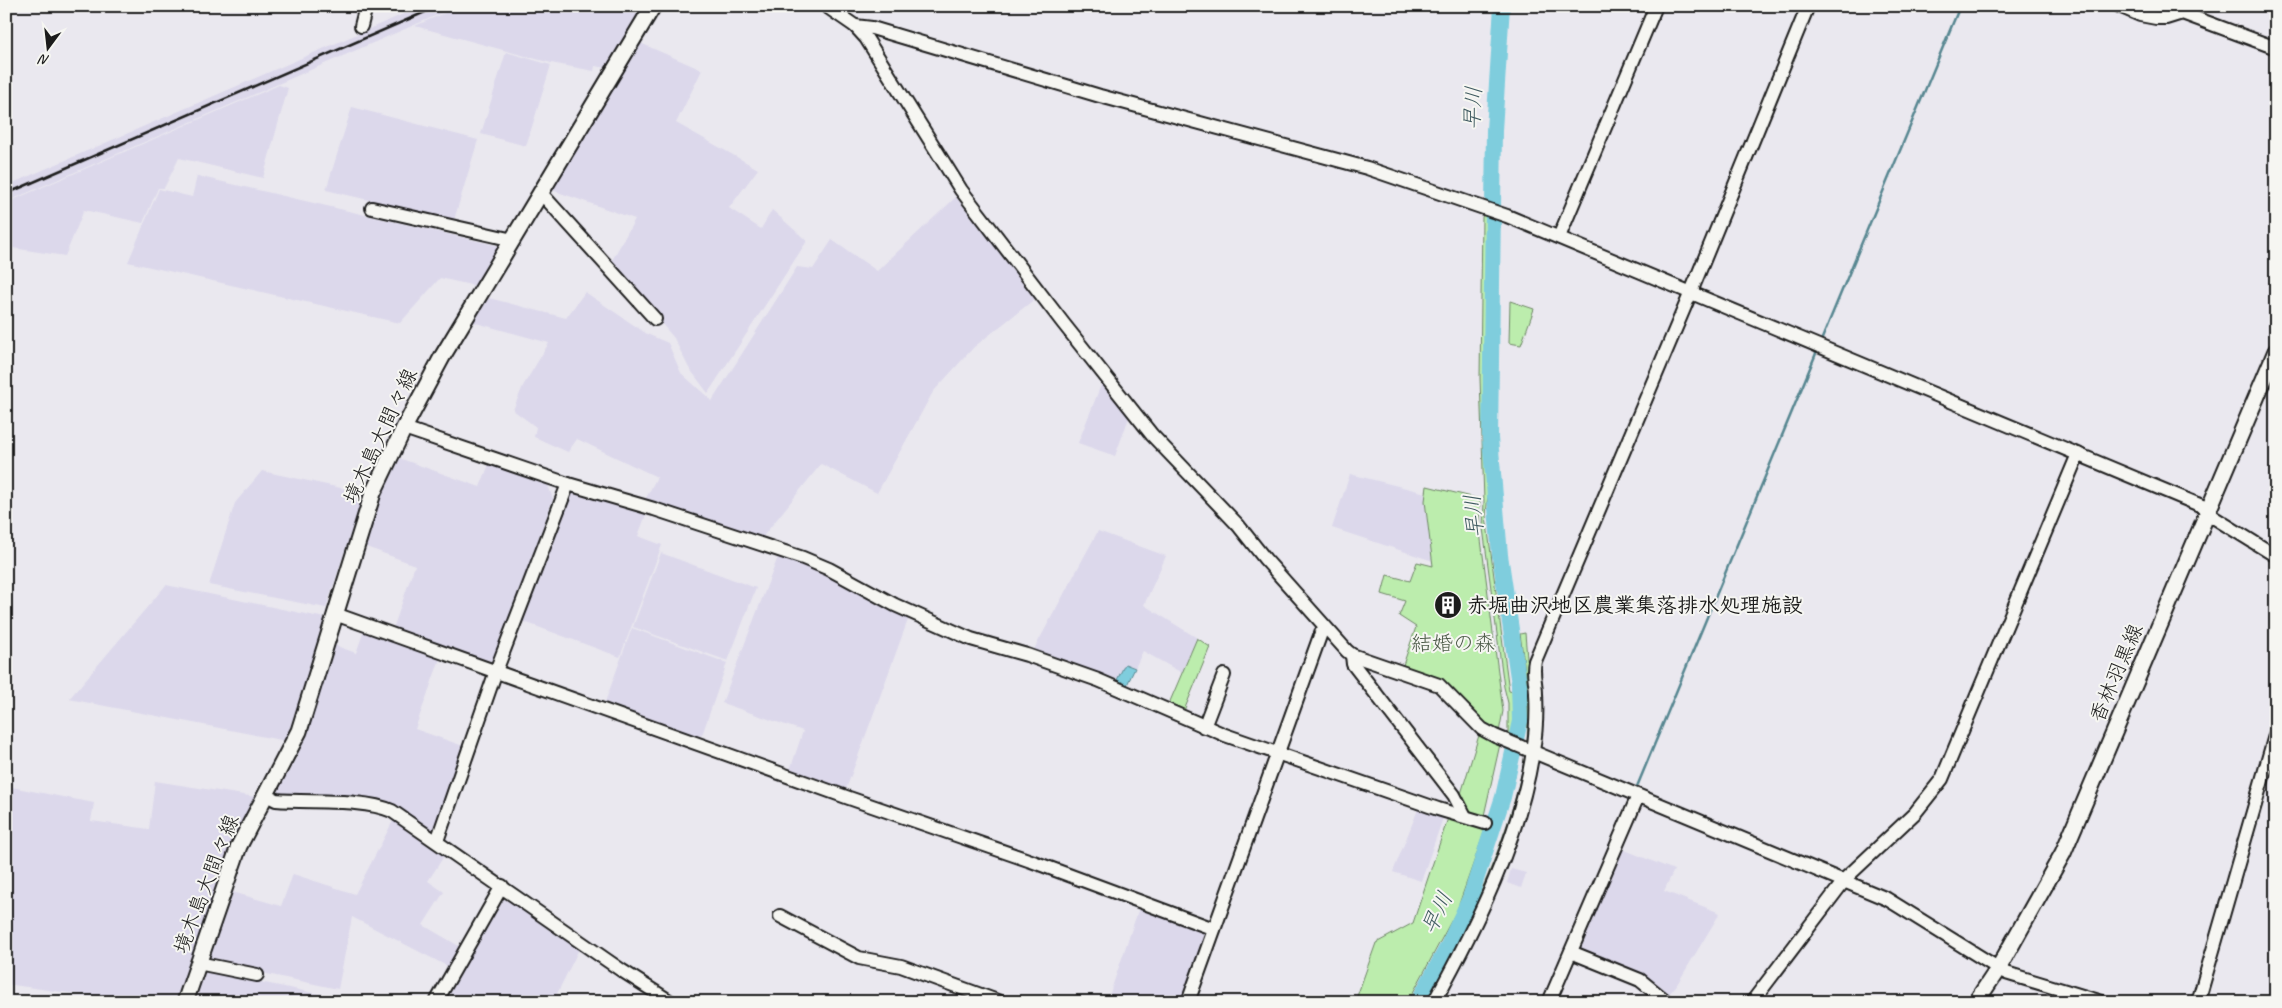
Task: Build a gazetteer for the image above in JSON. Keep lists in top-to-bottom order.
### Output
{
  "streets": {
    "main road": ["境木島大間々線", "香林羽黒線"]
  },
  "water": ["早川"],
  "parks": ["結婚の森"],
  "places": {
    "building": ["赤堀曲沢地区農業集落排水処理施設"]
  },
  "north": "bottom"
}
